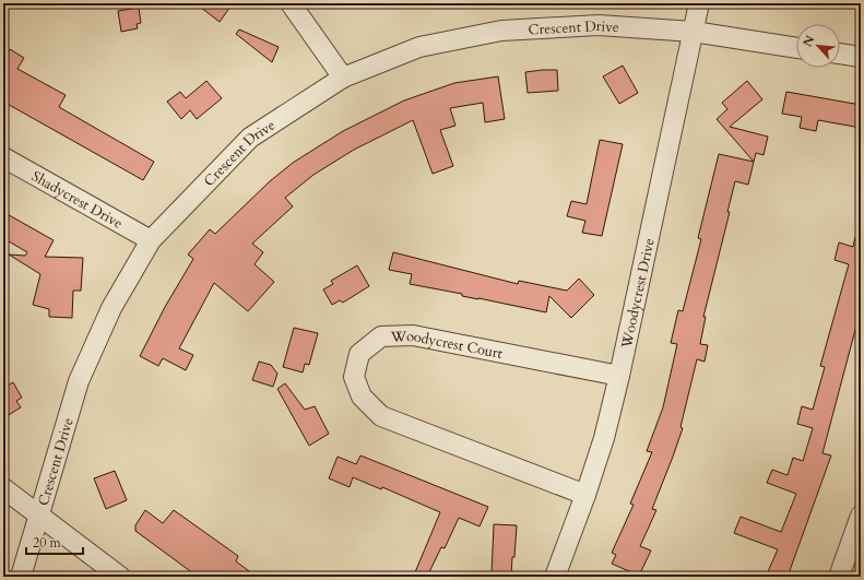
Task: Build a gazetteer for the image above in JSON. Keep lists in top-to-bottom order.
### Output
{
  "streets": {
    "street": [
      "Crescent Drive",
      "Shadycrest Drive",
      "Woodycrest Drive",
      "Woodycrest Court"
    ]
  },
  "crossings": [
    ["Crescent Drive", "Shadycrest Drive"],
    ["Crescent Drive", "Woodycrest Drive"],
    ["Woodycrest Drive", "Woodycrest Court"]
  ],
  "scale_bar": "20 m",
  "north": "top left"
}
